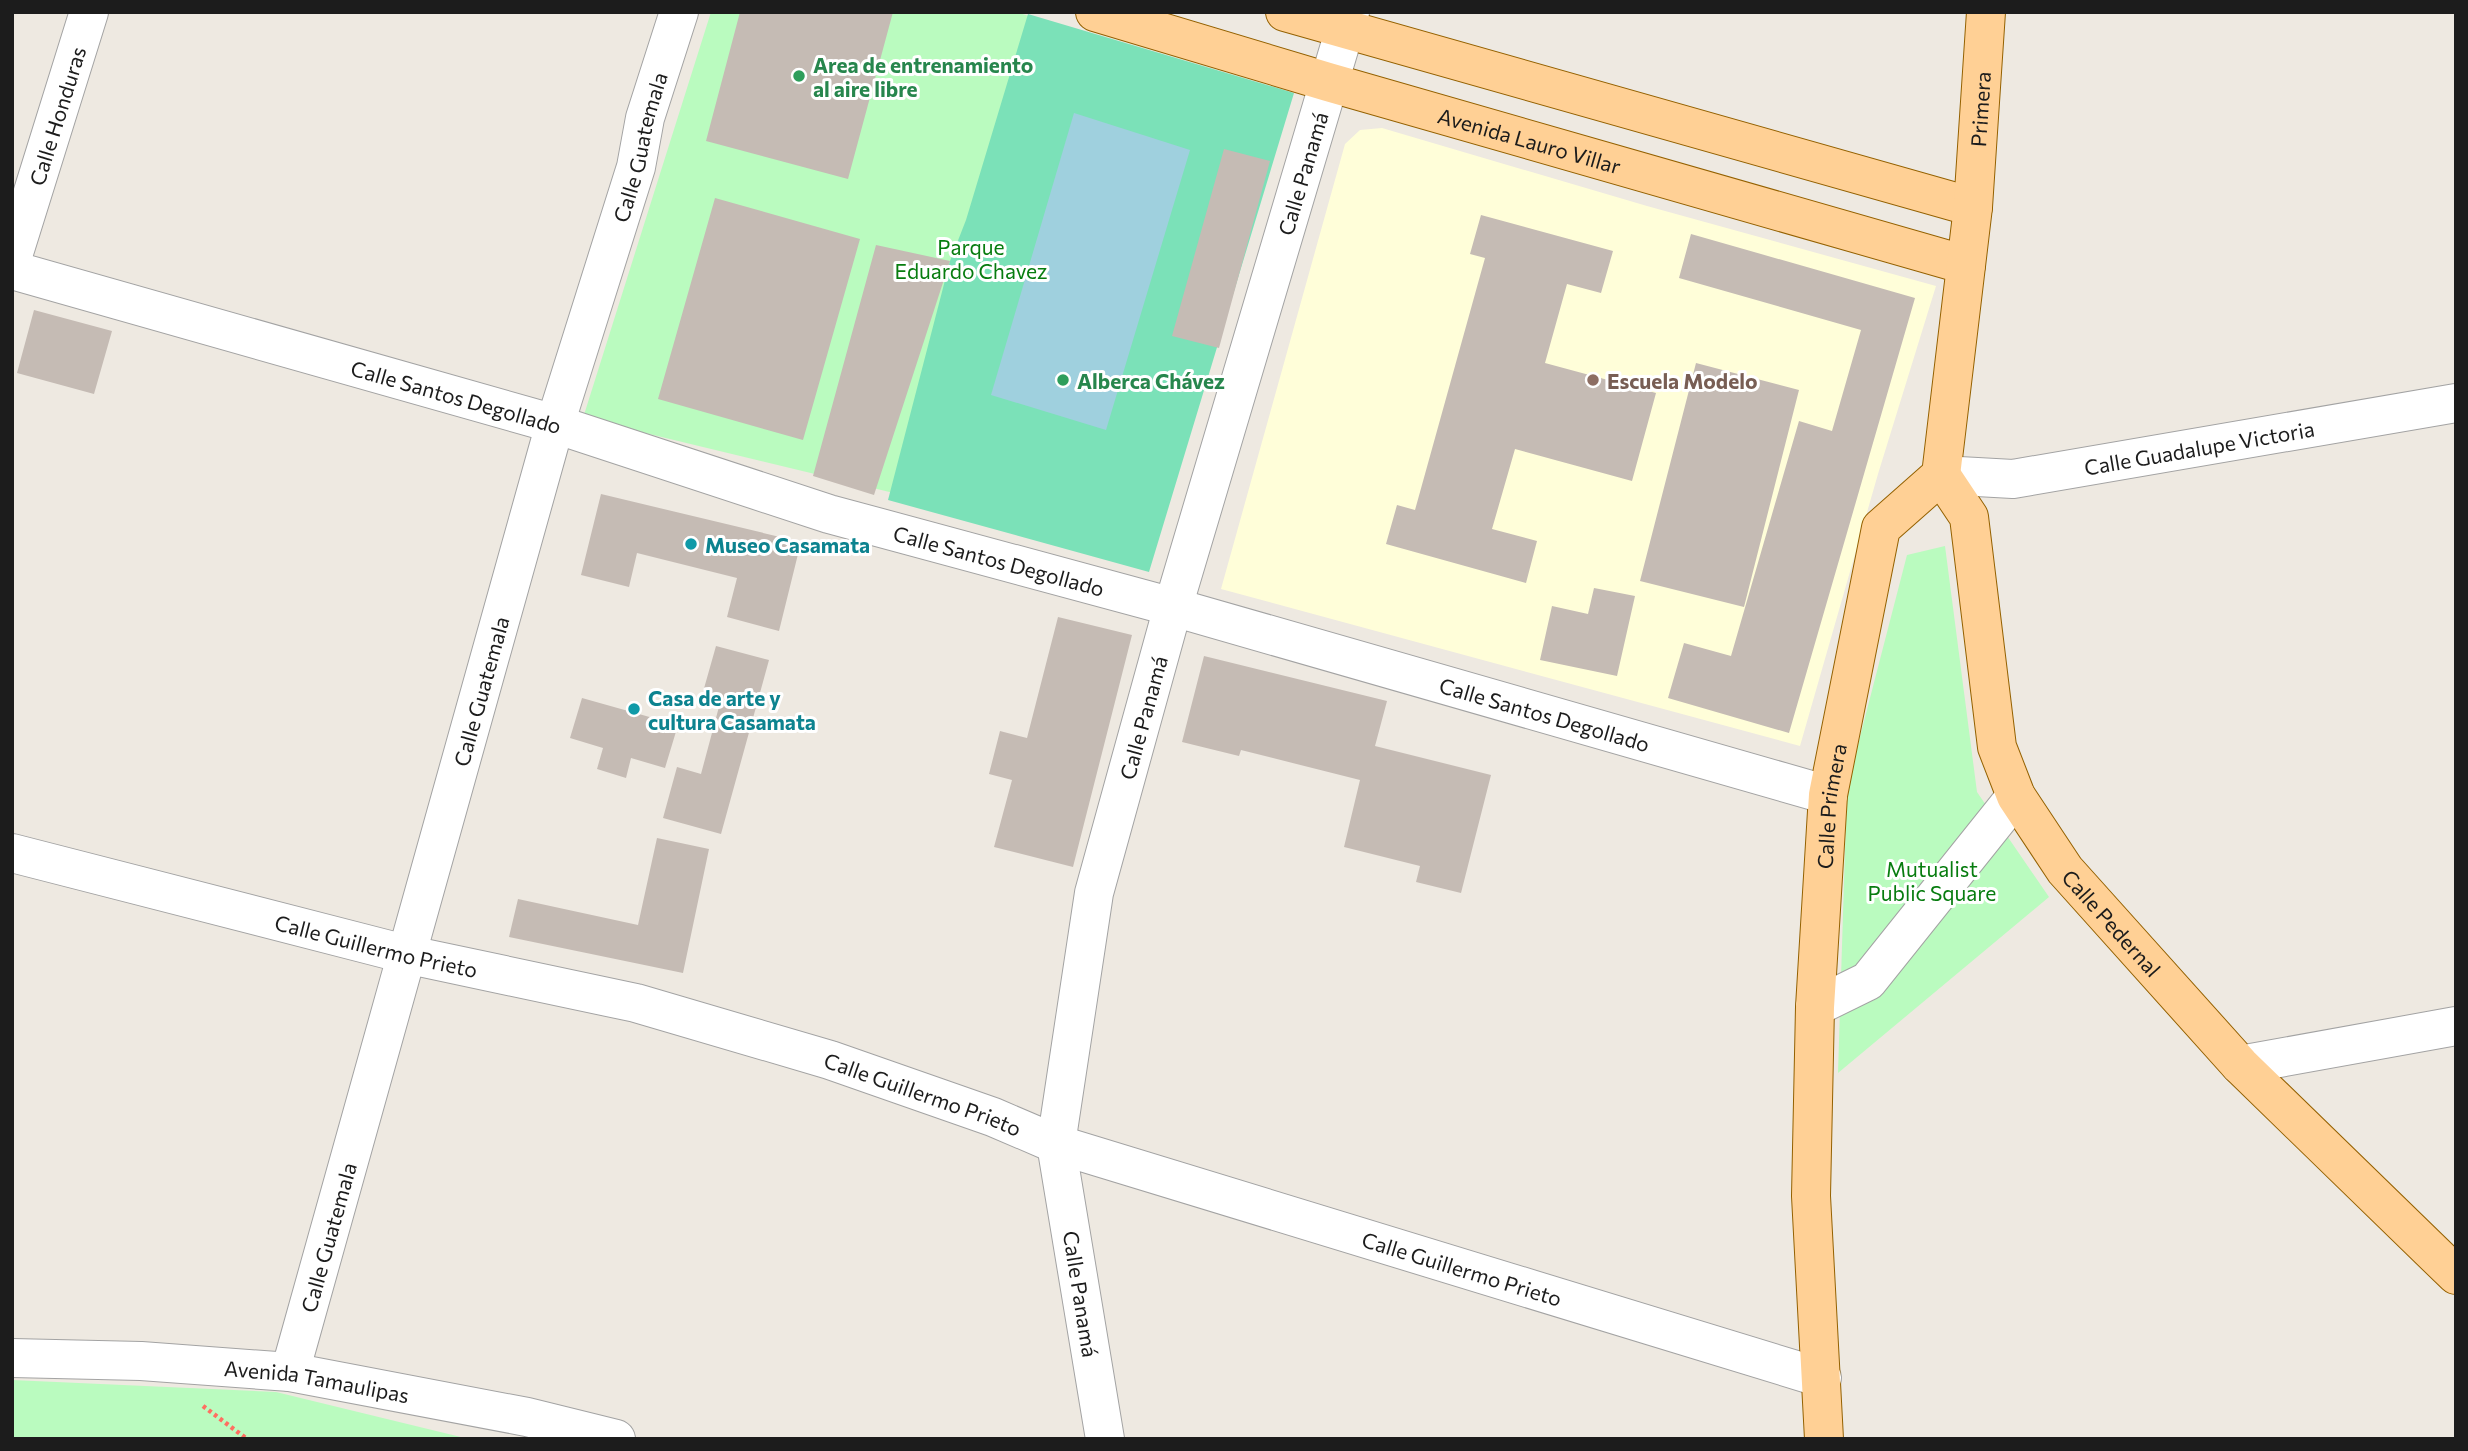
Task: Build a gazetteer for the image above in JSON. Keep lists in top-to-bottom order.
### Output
{
  "streets": {
    "main road": [
      "Primera",
      "Avenida Lauro Villar",
      "Calle Primera",
      "Calle Pedernal"
    ],
    "street": [
      "Calle Honduras",
      "Calle Guatemala",
      "Calle Panamá",
      "Calle Santos Degollado",
      "Calle Guadalupe Victoria",
      "Calle Guillermo Prieto",
      "Avenida Tamaulipas"
    ]
  },
  "crossings": [
    ["Avenida Lauro Villar", "Calle Panamá"],
    ["Calle Guatemala", "Calle Santos Degollado"],
    ["Calle Guatemala", "Calle Guillermo Prieto"],
    ["Calle Guatemala", "Avenida Tamaulipas"],
    ["Calle Panamá", "Calle Santos Degollado"],
    ["Calle Panamá", "Calle Guillermo Prieto"],
    ["Calle Santos Degollado", "Calle Primera"],
    ["Calle Guadalupe Victoria", "Calle Primera"],
    ["Calle Guadalupe Victoria", "Calle Pedernal"],
    ["Calle Primera", "Calle Pedernal"],
    ["Calle Primera", "Calle Guillermo Prieto"]
  ],
  "parks": ["Parque Eduardo Chavez", "Mutualist Public Square"],
  "places": [
    "Area de entrenamiento al aire libre",
    "Alberca Chávez",
    "Escuela Modelo",
    "Museo Casamata",
    "Casa de arte y cultura Casamata"
  ]
}
